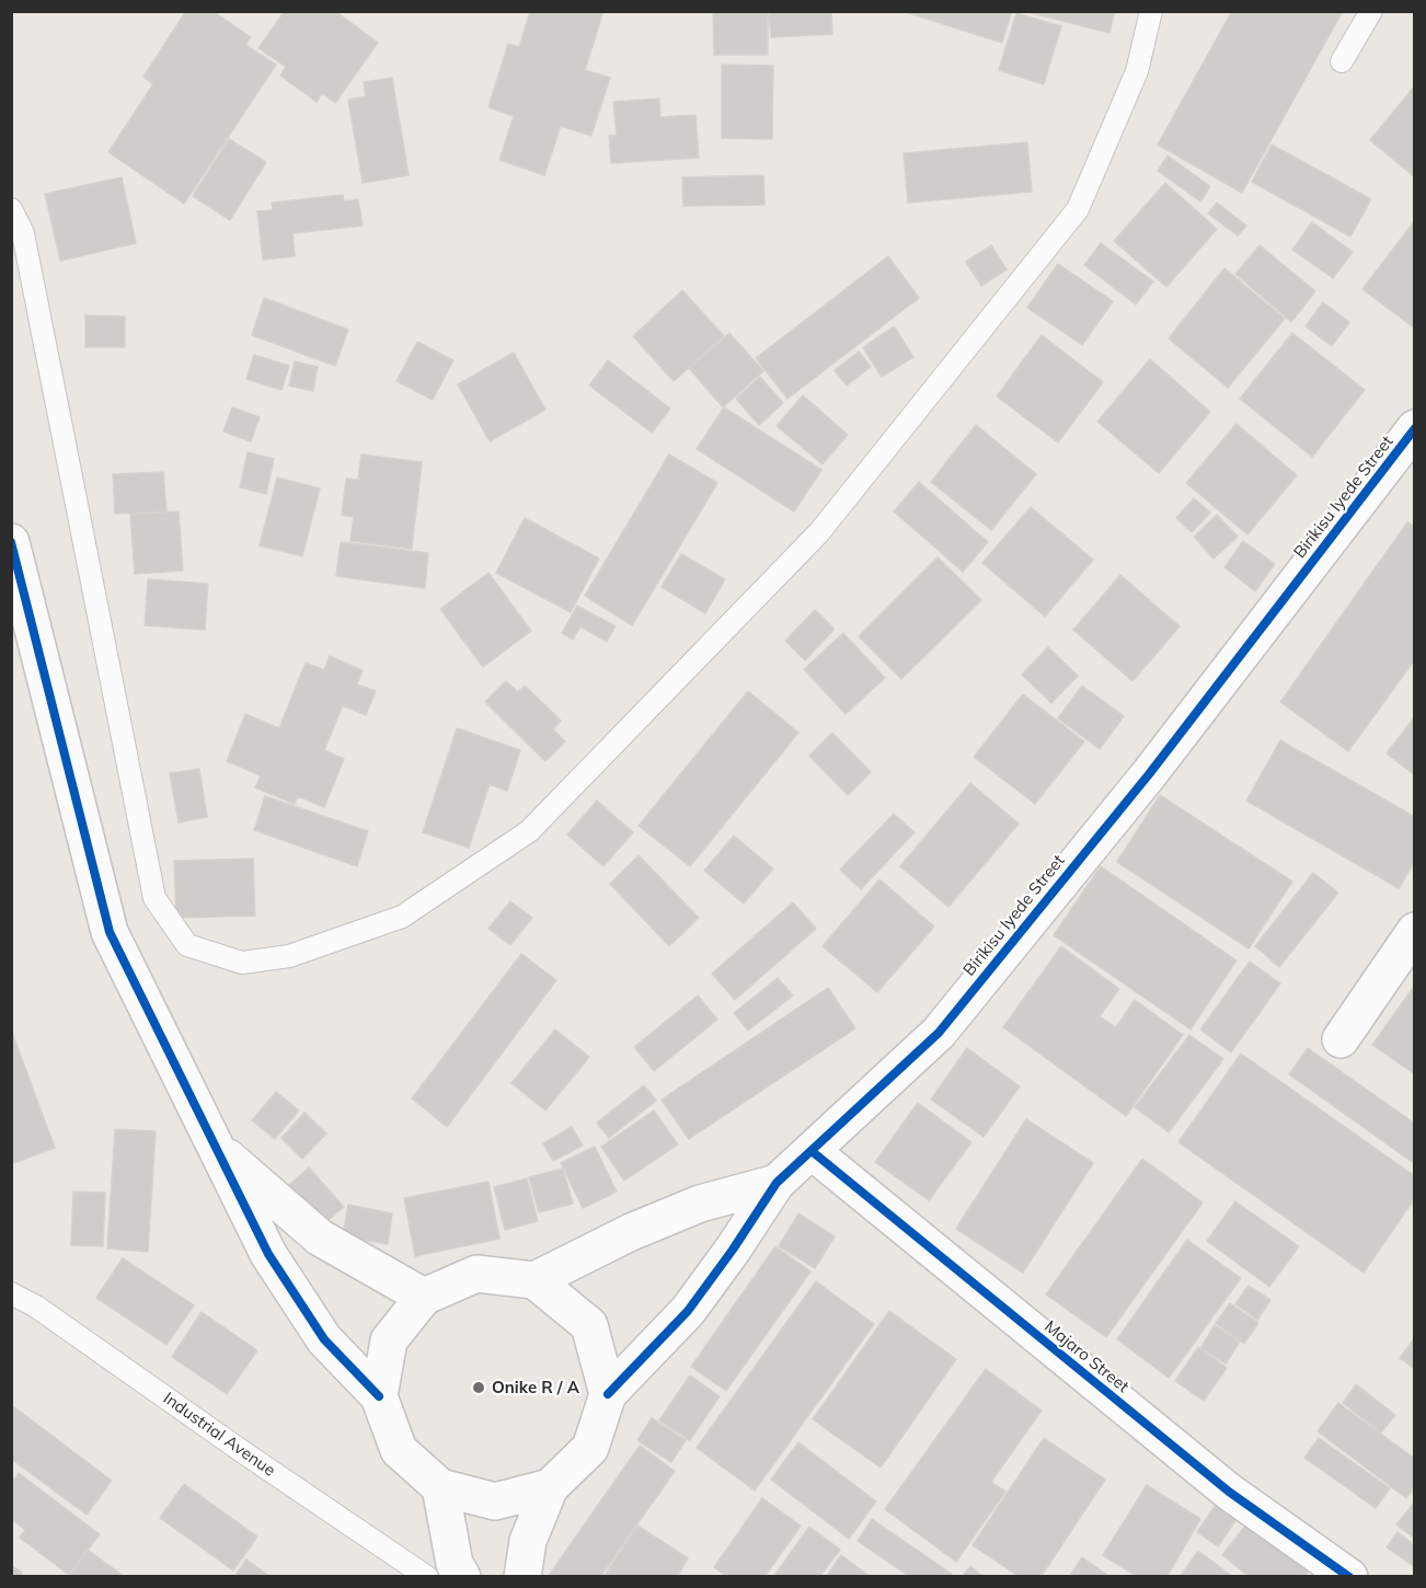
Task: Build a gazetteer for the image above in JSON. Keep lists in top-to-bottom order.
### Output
{
  "streets": {
    "street": ["Birikisu Iyede Street", "Majaro Street"],
    "lane": ["Industrial Avenue"]
  },
  "crossings": [
    ["Birikisu Iyede Street", "Majaro Street"]
  ],
  "places": ["Onike R / A"]
}
